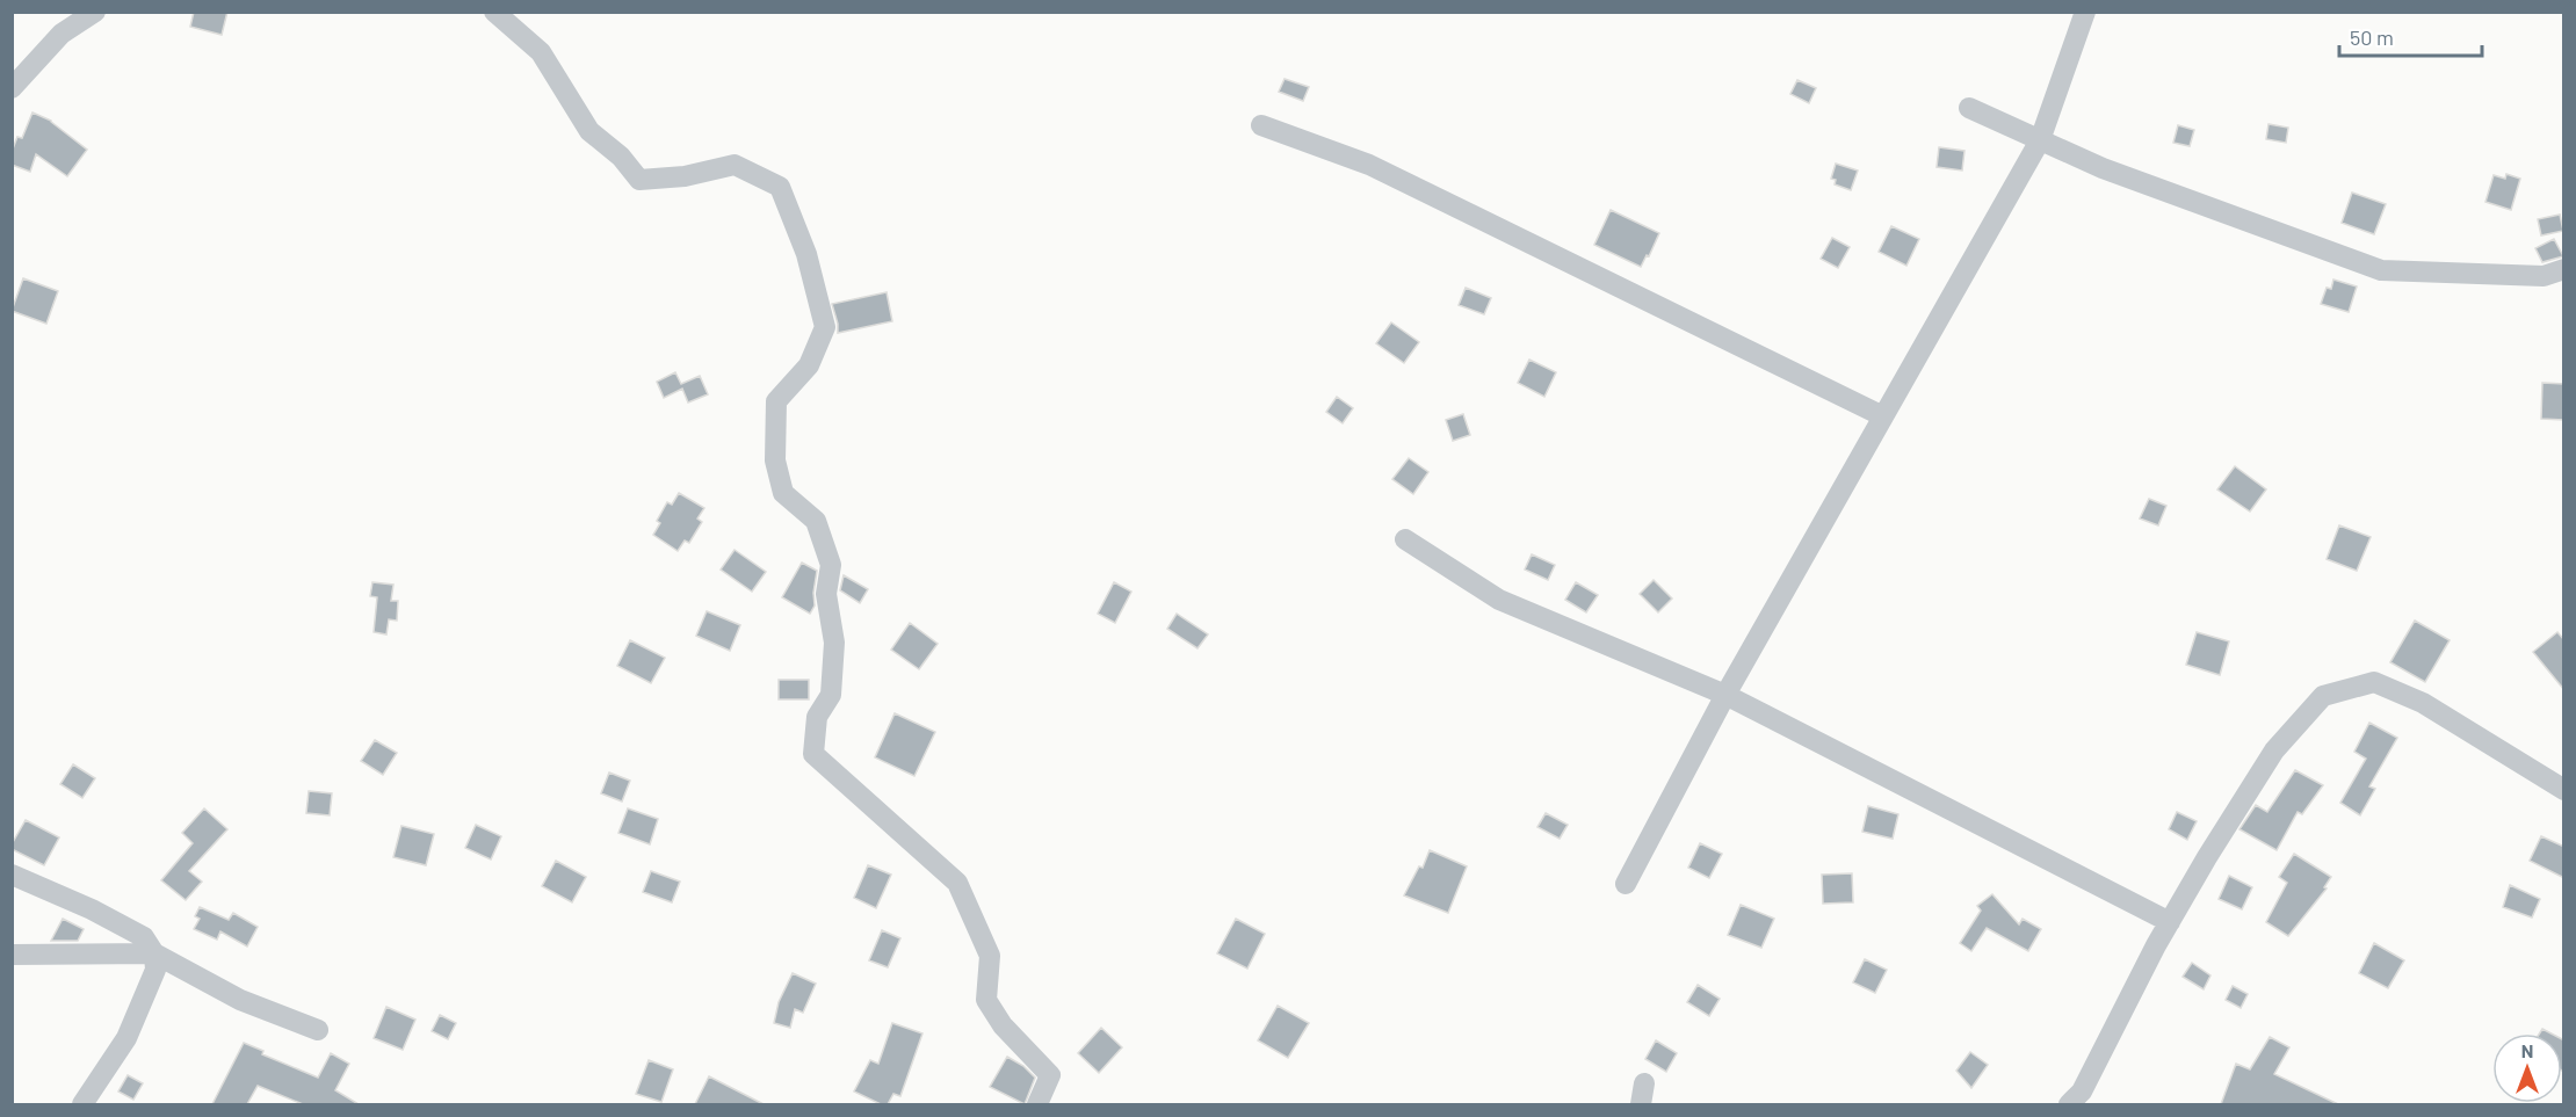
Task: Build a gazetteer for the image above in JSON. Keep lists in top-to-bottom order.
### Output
{
  "scale_bar": "50 m",
  "north": "top"
}
